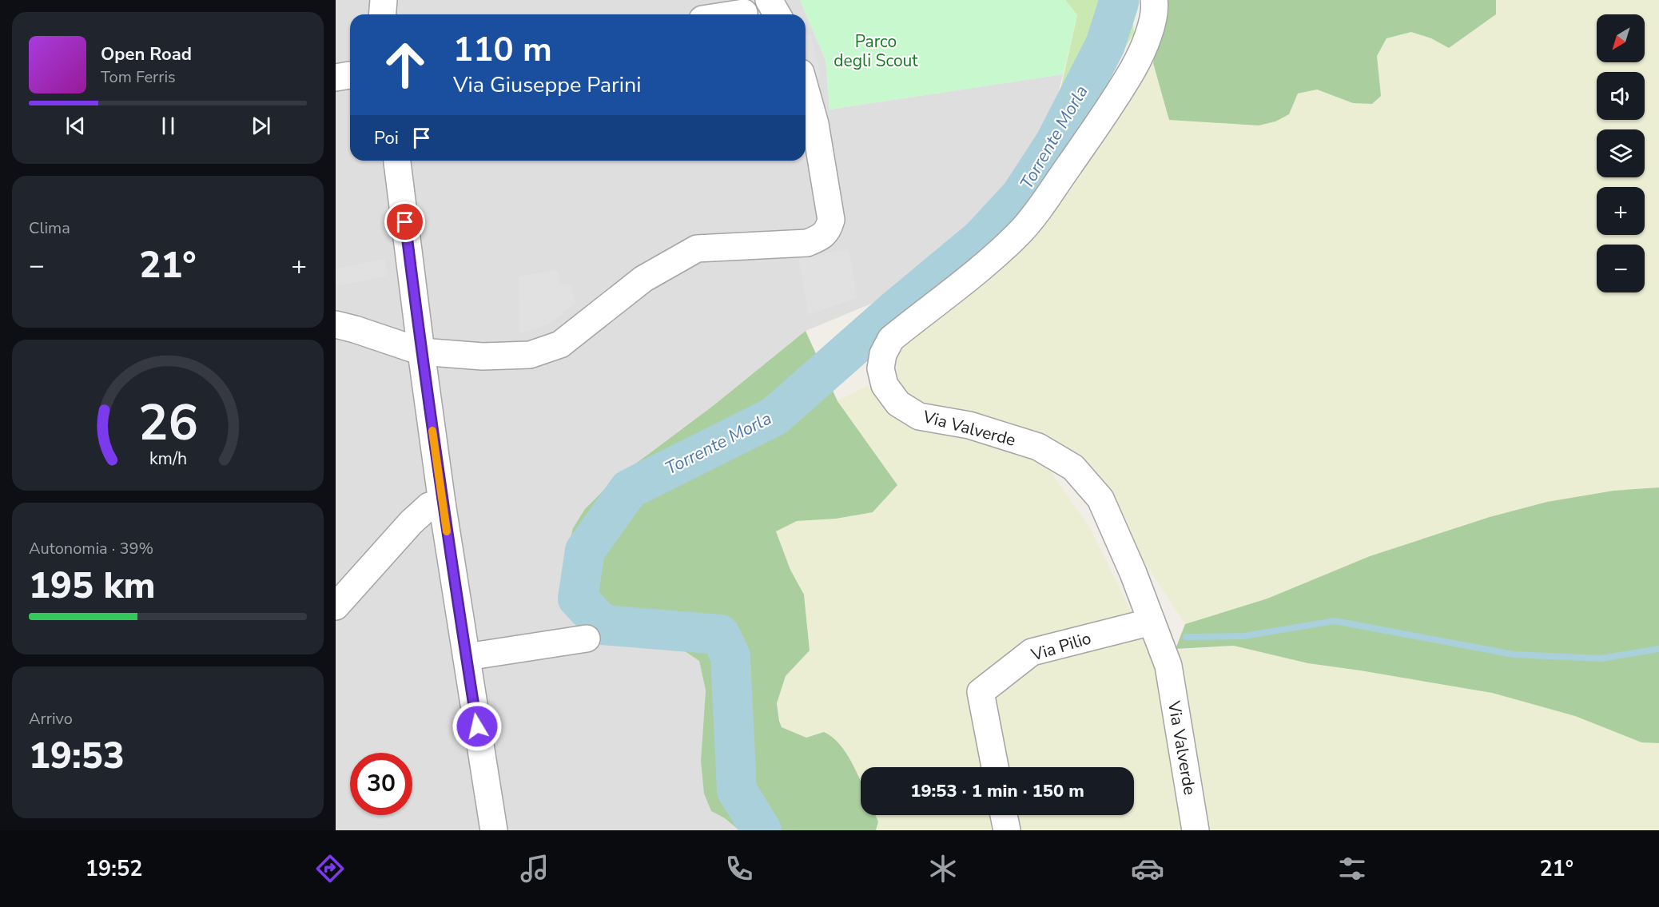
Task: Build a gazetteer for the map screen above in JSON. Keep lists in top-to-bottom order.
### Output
{
  "streets": {
    "street": ["Via Valverde", "Via Pilio"]
  },
  "crossings": [
    ["Via Valverde", "Via Pilio"]
  ],
  "water": ["Torrente Morla"],
  "parks": ["Parco degli Scout"],
  "north": "bottom left",
  "page": {
    "map_buttons": ["+", "−"],
    "turn": ["110 m", "Via Giuseppe Parini"],
    "song": ["Open Road", "Tom Ferris"],
    "then": "Poi",
    "tile": [
      "Clima",
      ["Autonomia · 39%", "195 km"],
      ["Arrivo", "19:53"]
    ],
    "heat": ["−", "21°", "+"],
    "limit": "30",
    "trip": "19:53 · 1 min · 150 m",
    "tabs": ["19:52", "21°"],
    "gauge": ["26", "km/h"]
  }
}
